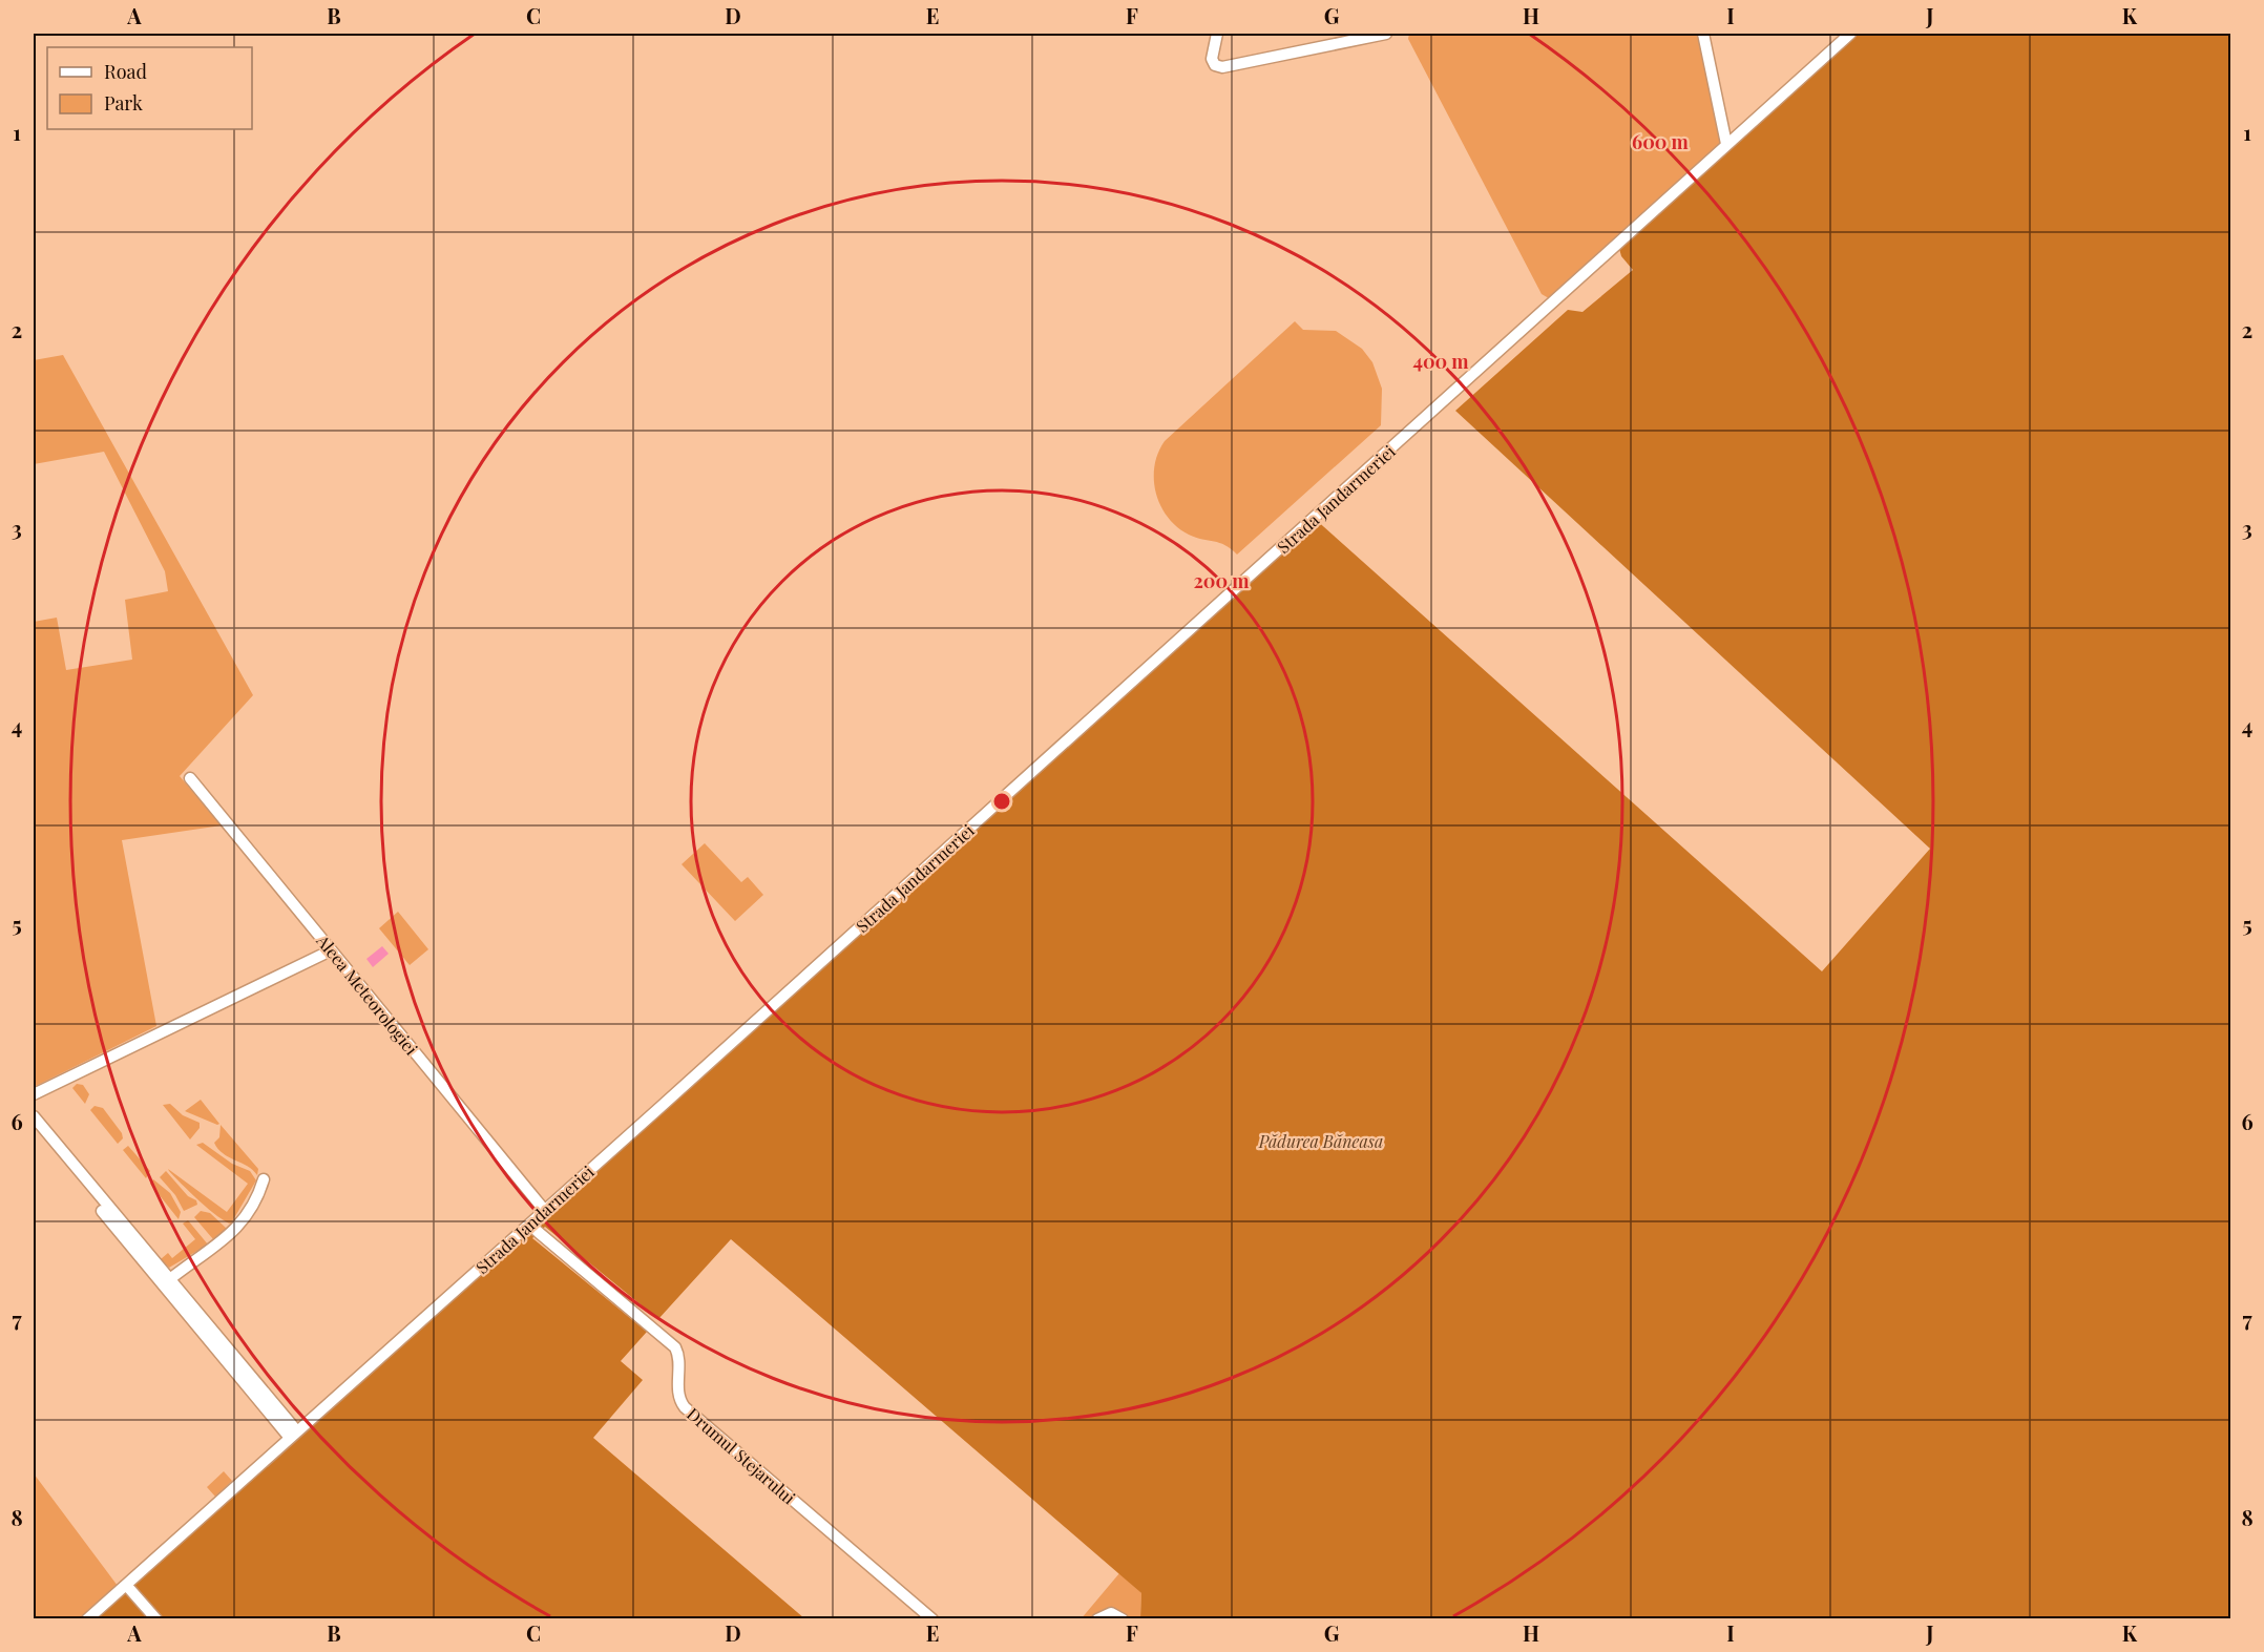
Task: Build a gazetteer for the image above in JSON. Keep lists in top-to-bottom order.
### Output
{
  "streets": {
    "street": ["Strada Jandarmeriei", "Aleea Meteorologiei", "Drumul Stejarului"]
  },
  "crossings": [
    ["Strada Jandarmeriei", "Aleea Meteorologiei"],
    ["Strada Jandarmeriei", "Drumul Stejarului"]
  ],
  "parks": ["Pădurea Băneasa"],
  "legend": ["Road", "Park"],
  "grid": {
    "columns": [
      "A",
      "B",
      "C",
      "D",
      "E",
      "F",
      "G",
      "H",
      "I",
      "J",
      "K"
    ],
    "rows": [
      "1",
      "2",
      "3",
      "4",
      "5",
      "6",
      "7",
      "8"
    ]
  },
  "rings": ["600 m", "400 m", "200 m"]
}
